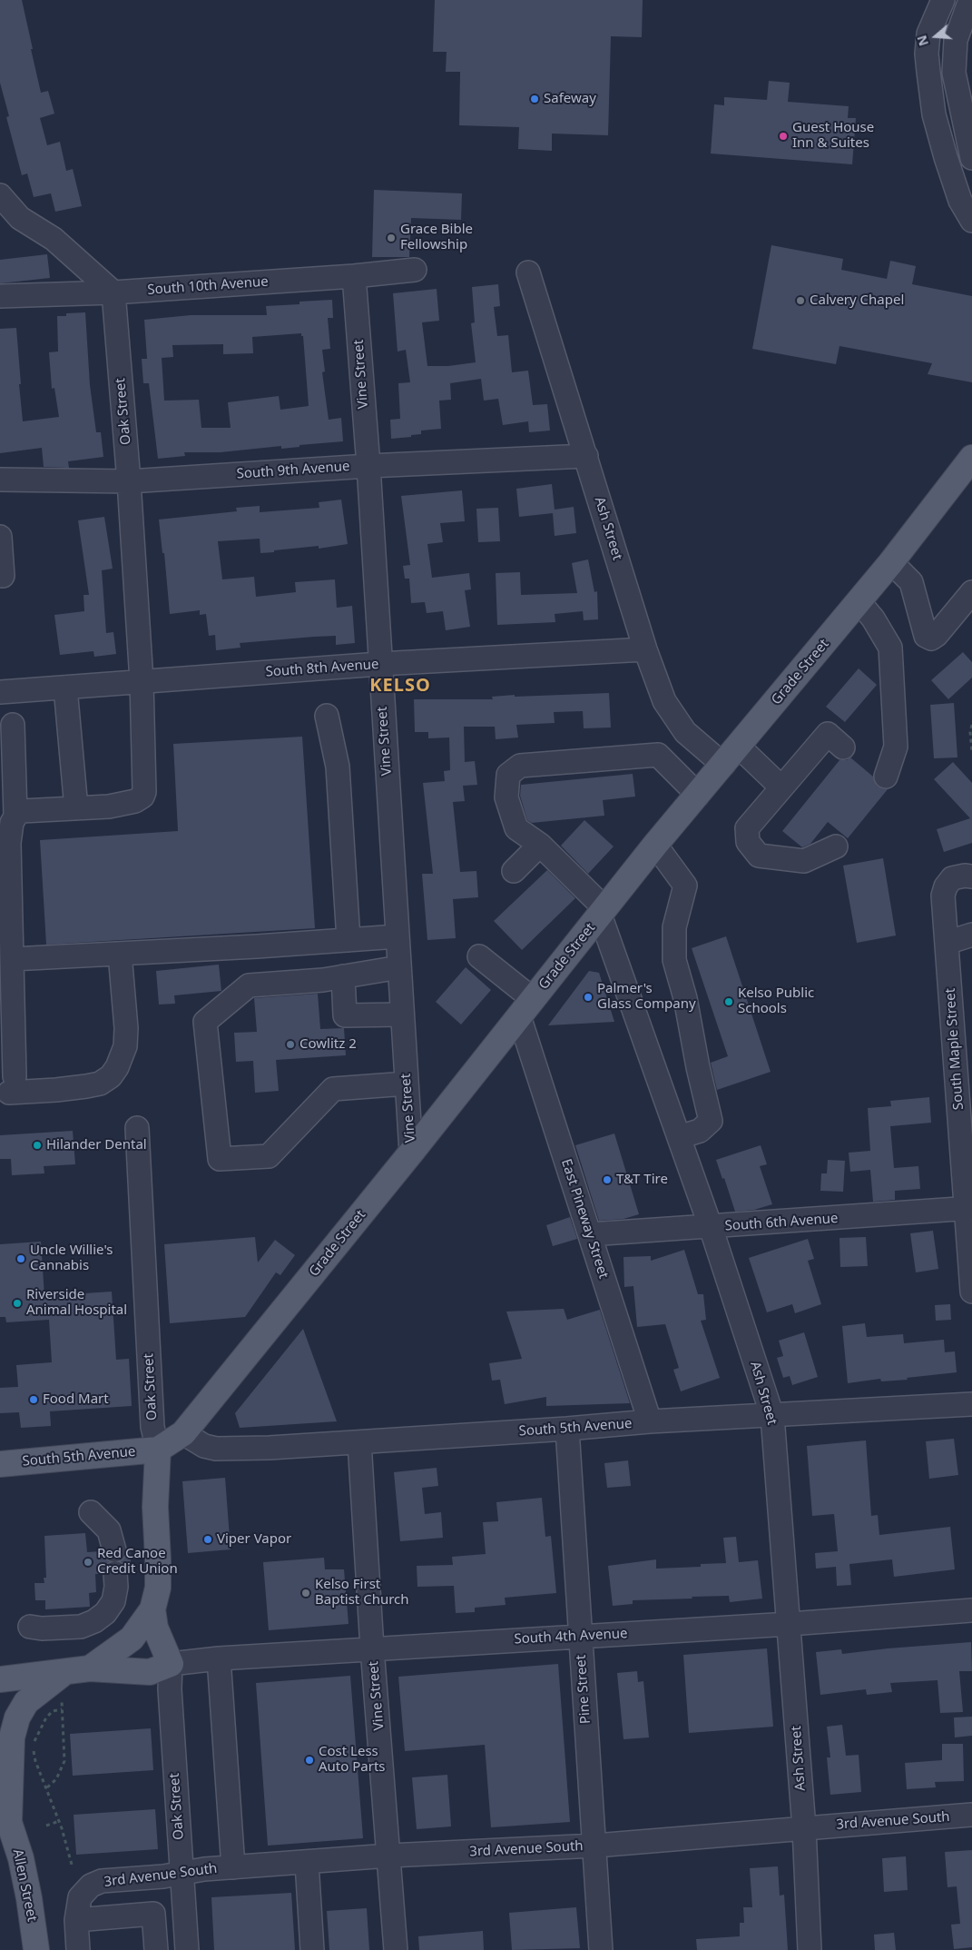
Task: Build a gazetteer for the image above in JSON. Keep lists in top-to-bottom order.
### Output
{
  "streets": {
    "main road": [
      "Oak Street",
      "Grade Street",
      "South 5th Avenue",
      "Allen Street"
    ],
    "street": [
      "South 10th Avenue",
      "Vine Street",
      "South 9th Avenue",
      "Ash Street",
      "South 8th Avenue",
      "South Maple Street",
      "East Pineway Street",
      "South 6th Avenue",
      "South 4th Avenue",
      "Pine Street",
      "3rd Avenue South"
    ]
  },
  "crossings": [
    ["South 10th Avenue", "Vine Street"],
    ["South 10th Avenue", "Oak Street"],
    ["Vine Street", "South 9th Avenue"],
    ["Vine Street", "South 8th Avenue"],
    ["Vine Street", "Grade Street"],
    ["Vine Street", "South 5th Avenue"],
    ["Vine Street", "South 4th Avenue"],
    ["Vine Street", "3rd Avenue South"],
    ["Oak Street", "South 9th Avenue"],
    ["Oak Street", "South 8th Avenue"],
    ["Oak Street", "Grade Street"],
    ["Oak Street", "South 5th Avenue"],
    ["Oak Street", "South 4th Avenue"],
    ["Oak Street", "3rd Avenue South"],
    ["South 9th Avenue", "Ash Street"],
    ["Ash Street", "South 8th Avenue"],
    ["Ash Street", "Grade Street"],
    ["Ash Street", "South 6th Avenue"],
    ["Ash Street", "South 5th Avenue"],
    ["Ash Street", "South 4th Avenue"],
    ["Ash Street", "3rd Avenue South"],
    ["Grade Street", "East Pineway Street"],
    ["Grade Street", "South 5th Avenue"],
    ["South Maple Street", "South 6th Avenue"],
    ["East Pineway Street", "South 6th Avenue"],
    ["East Pineway Street", "South 5th Avenue"],
    ["South 5th Avenue", "Pine Street"],
    ["South 4th Avenue", "Pine Street"],
    ["Pine Street", "3rd Avenue South"]
  ],
  "districts": ["KELSO"],
  "places": [
    "Safeway",
    "Guest House Inn & Suites",
    "Grace Bible Fellowship",
    "Calvery Chapel",
    "Palmer's Glass Company",
    "Kelso Public Schools",
    "Cowlitz 2",
    "Hilander Dental",
    "T&T Tire",
    "Uncle Willie's Cannabis",
    "Riverside Animal Hospital",
    "Food Mart",
    "Viper Vapor",
    "Red Canoe Credit Union",
    "Kelso First Baptist Church",
    "Cost Less Auto Parts"
  ],
  "north": "left"
}
